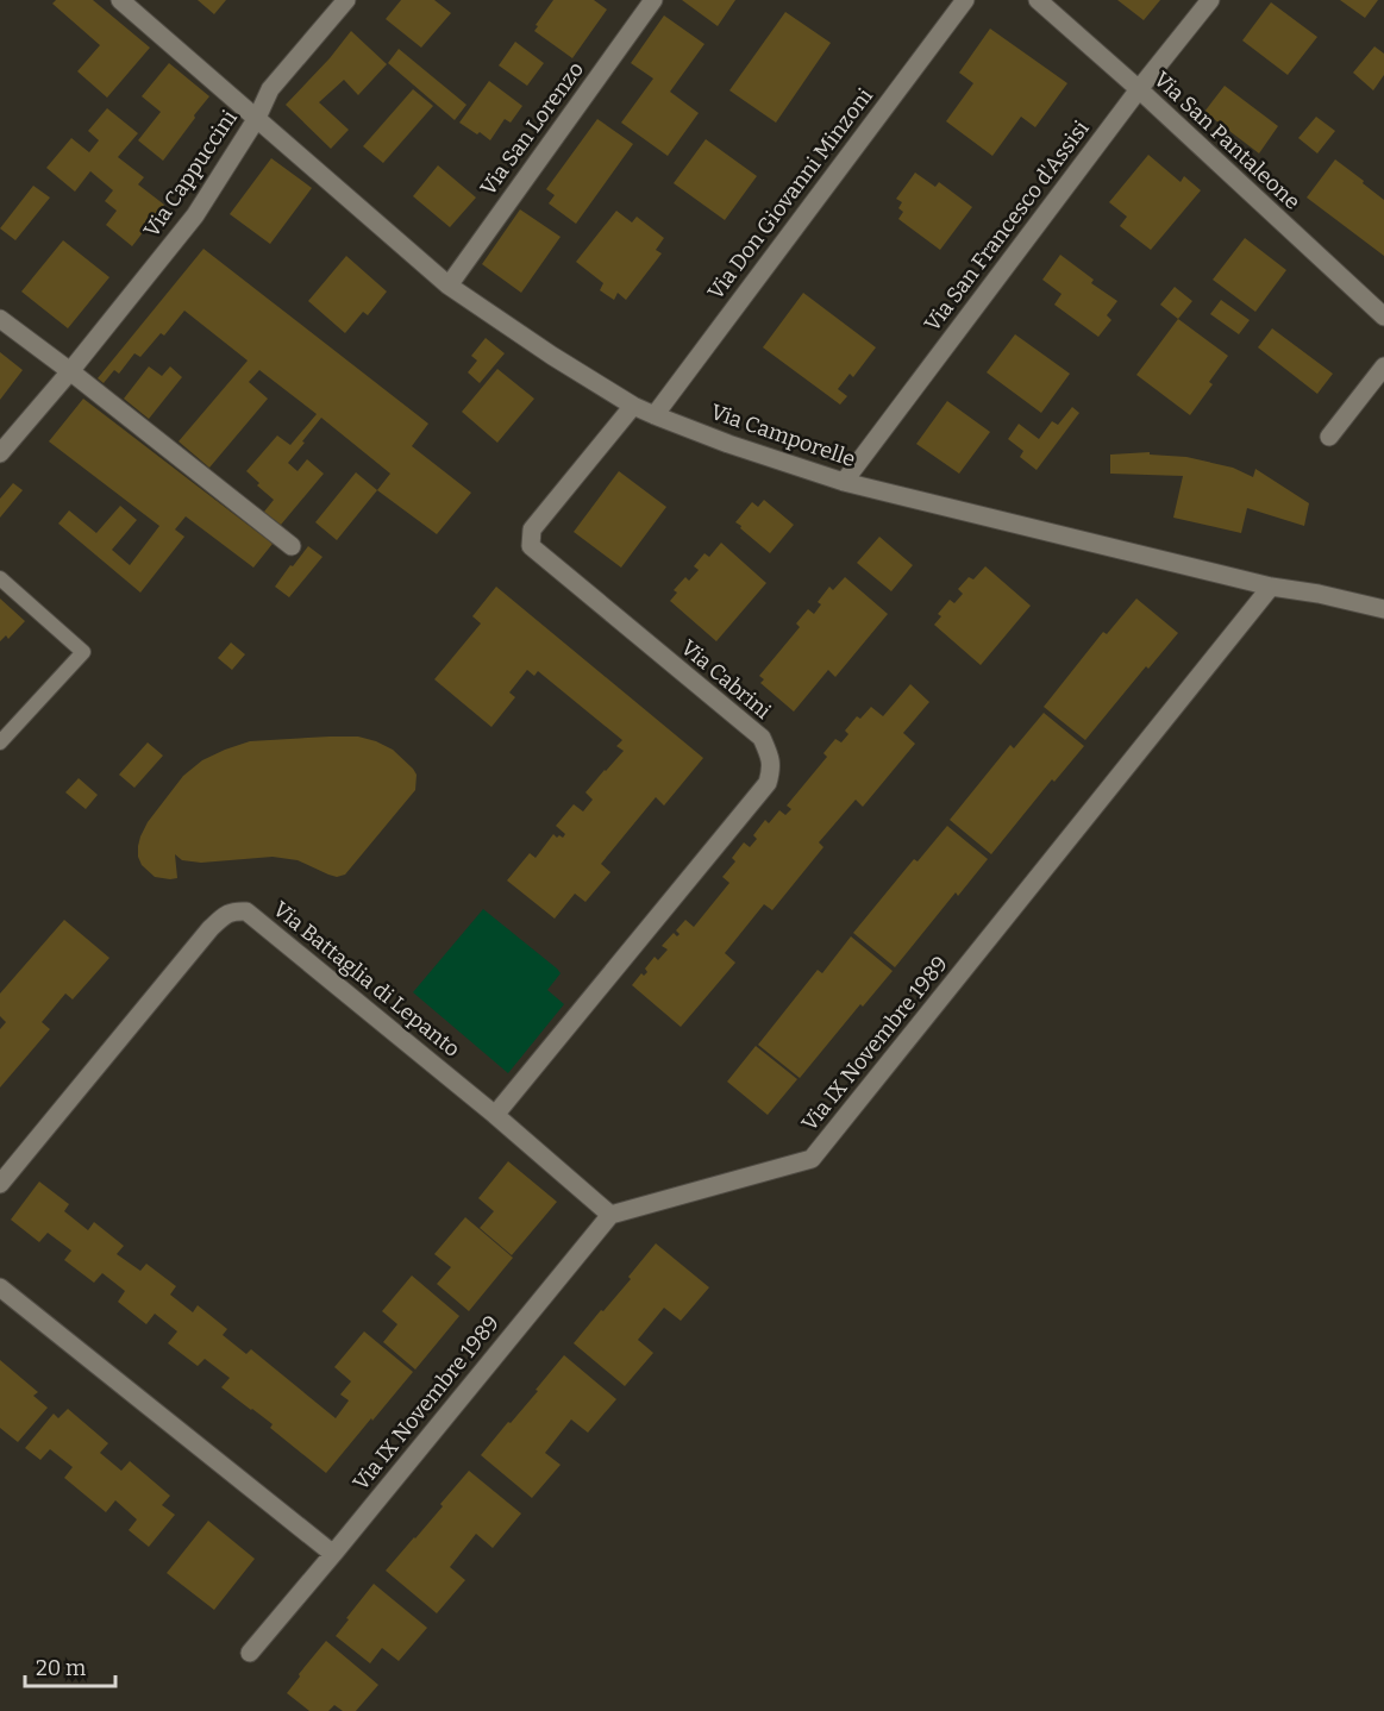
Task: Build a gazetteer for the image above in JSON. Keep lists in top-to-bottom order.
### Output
{
  "streets": {
    "street": [
      "Via San Lorenzo",
      "Via San Pantaleone",
      "Via Cappuccini",
      "Via Don Giovanni Minzoni",
      "Via San Francesco d'Assisi",
      "Via Camporelle",
      "Via Cabrini",
      "Via Battaglia di Lepanto",
      "Via IX Novembre 1989"
    ]
  },
  "crossings": [
    ["Via San Lorenzo", "Via Camporelle"],
    ["Via San Pantaleone", "Via San Francesco d'Assisi"],
    ["Via Cappuccini", "Via Camporelle"],
    ["Via Don Giovanni Minzoni", "Via Camporelle"],
    ["Via San Francesco d'Assisi", "Via Camporelle"],
    ["Via Camporelle", "Via Cabrini"],
    ["Via Camporelle", "Via IX Novembre 1989"],
    ["Via Cabrini", "Via Battaglia di Lepanto"],
    ["Via Battaglia di Lepanto", "Via IX Novembre 1989"]
  ],
  "scale_bar": "20 m"
}
